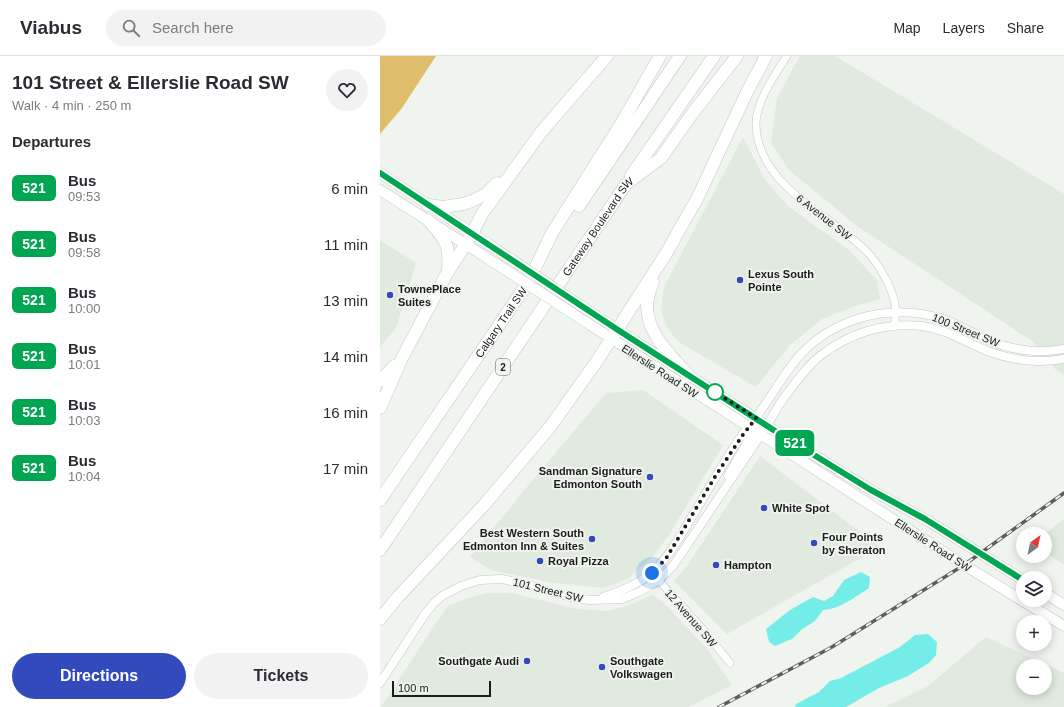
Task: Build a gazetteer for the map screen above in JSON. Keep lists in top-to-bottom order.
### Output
{
  "streets": {
    "highway": ["Gateway Boulevard SW", "Calgary Trail SW", "2"],
    "main road": ["Ellerslie Road SW"],
    "street": [
      "6 Avenue SW",
      "100 Street SW",
      "101 Street SW",
      "12 Avenue SW"
    ]
  },
  "crossings": [
    ["6 Avenue SW", "100 Street SW"],
    ["100 Street SW", "Ellerslie Road SW"],
    ["100 Street SW", "101 Street SW"],
    ["Ellerslie Road SW", "101 Street SW"],
    ["101 Street SW", "12 Avenue SW"]
  ],
  "places": [
    "Lexus South Pointe",
    "TownePlace Suites",
    "Sandman Signature Edmonton South",
    "White Spot",
    "Best Western South Edmonton Inn & Suites",
    "Four Points by Sheraton",
    "Royal Pizza",
    "Hampton",
    "Southgate Audi",
    "Southgate Volkswagen"
  ],
  "lines": ["bus line 521"],
  "scale_bar": "100 m",
  "north": "top right",
  "page": {
    "header": "Viabus",
    "search": "Search here",
    "nav": ["Map", "Layers", "Share"],
    "heading": [
      ["101 Street & Ellerslie Road SW", "Walk · 4 min · 250 m"],
      "Departures"
    ],
    "on_map": "521",
    "list": [
      {
        "mark": "521",
        "name": "Bus",
        "note": "09:53",
        "value": "6 min"
      },
      {
        "mark": "521",
        "name": "Bus",
        "note": "09:58",
        "value": "11 min"
      },
      {
        "mark": "521",
        "name": "Bus",
        "note": "10:00",
        "value": "13 min"
      },
      {
        "mark": "521",
        "name": "Bus",
        "note": "10:01",
        "value": "14 min"
      },
      {
        "mark": "521",
        "name": "Bus",
        "note": "10:03",
        "value": "16 min"
      },
      {
        "mark": "521",
        "name": "Bus",
        "note": "10:04",
        "value": "17 min"
      }
    ],
    "map_buttons": ["+", "−"],
    "buttons": ["Directions", "Tickets"],
    "scale": "100 m"
  }
}
